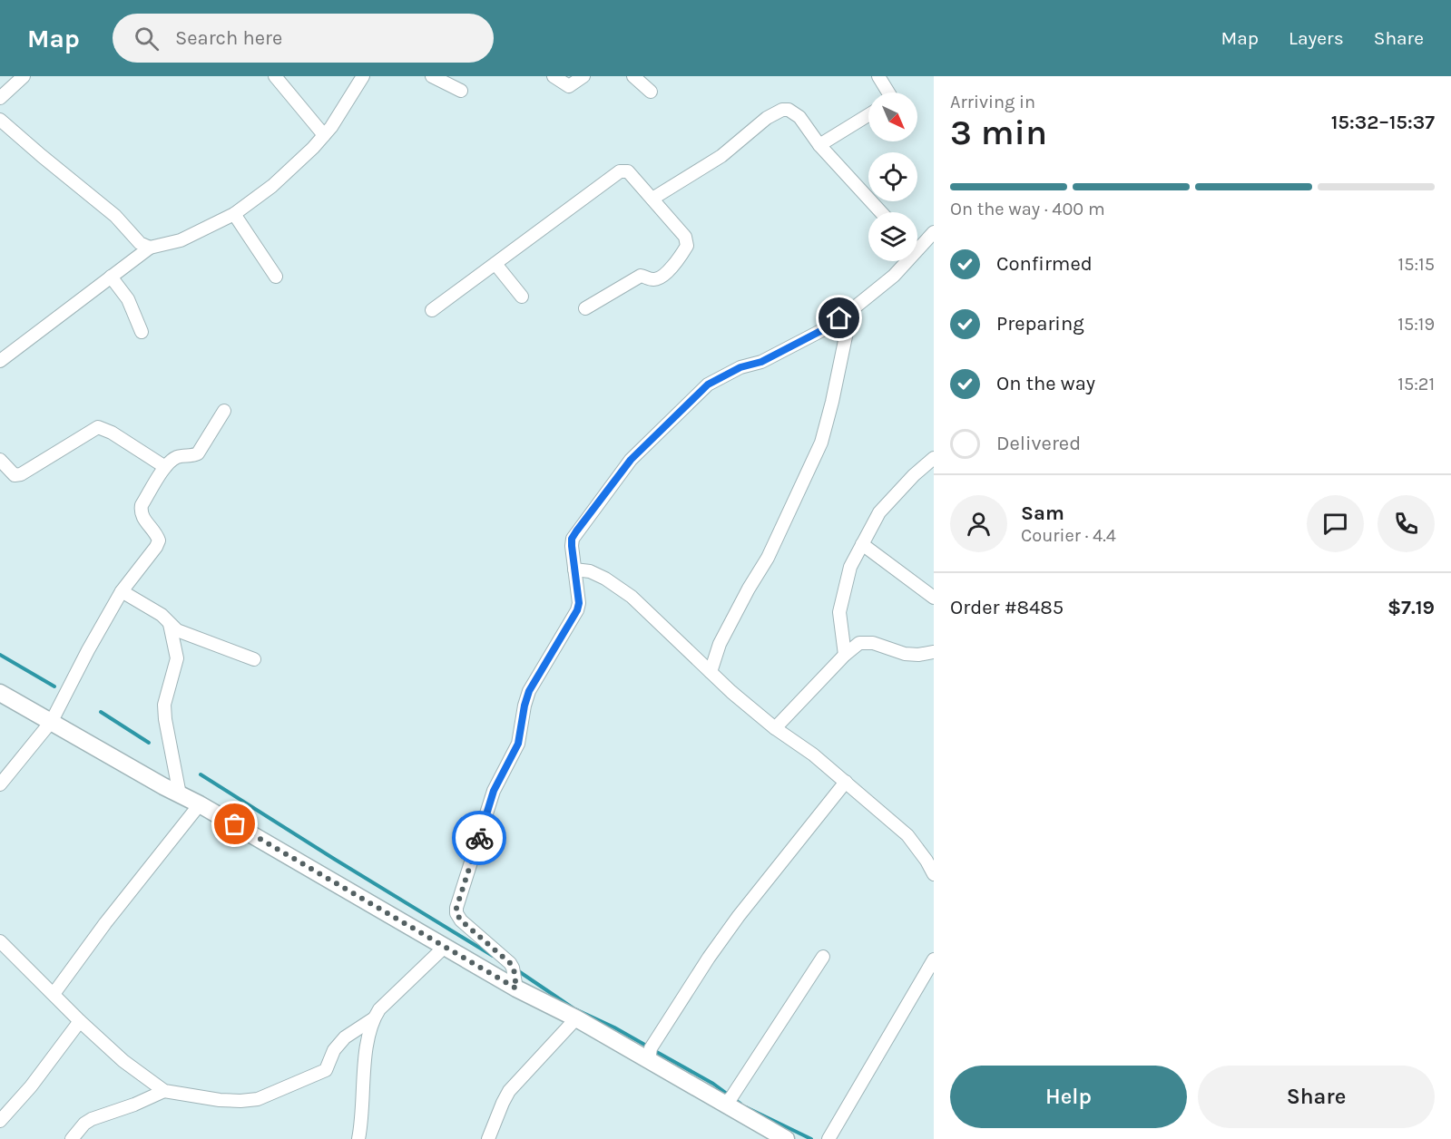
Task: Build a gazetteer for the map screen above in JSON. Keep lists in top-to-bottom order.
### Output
{
  "north": "bottom right",
  "page": {
    "header": "Map",
    "search": "Search here",
    "nav": ["Map", "Layers", "Share"],
    "heading": ["3 min", "Arriving in", "15:32–15:37"],
    "panel": [
      "Sam",
      "Courier · 4.4",
      "Order #8485",
      "$7.19"
    ],
    "bar": "On the way · 400 m",
    "list": [
      ["Confirmed", "15:15"],
      ["Preparing", "15:19"],
      ["On the way", "15:21"],
      "Delivered"
    ],
    "buttons": ["Help", "Share"]
  }
}
